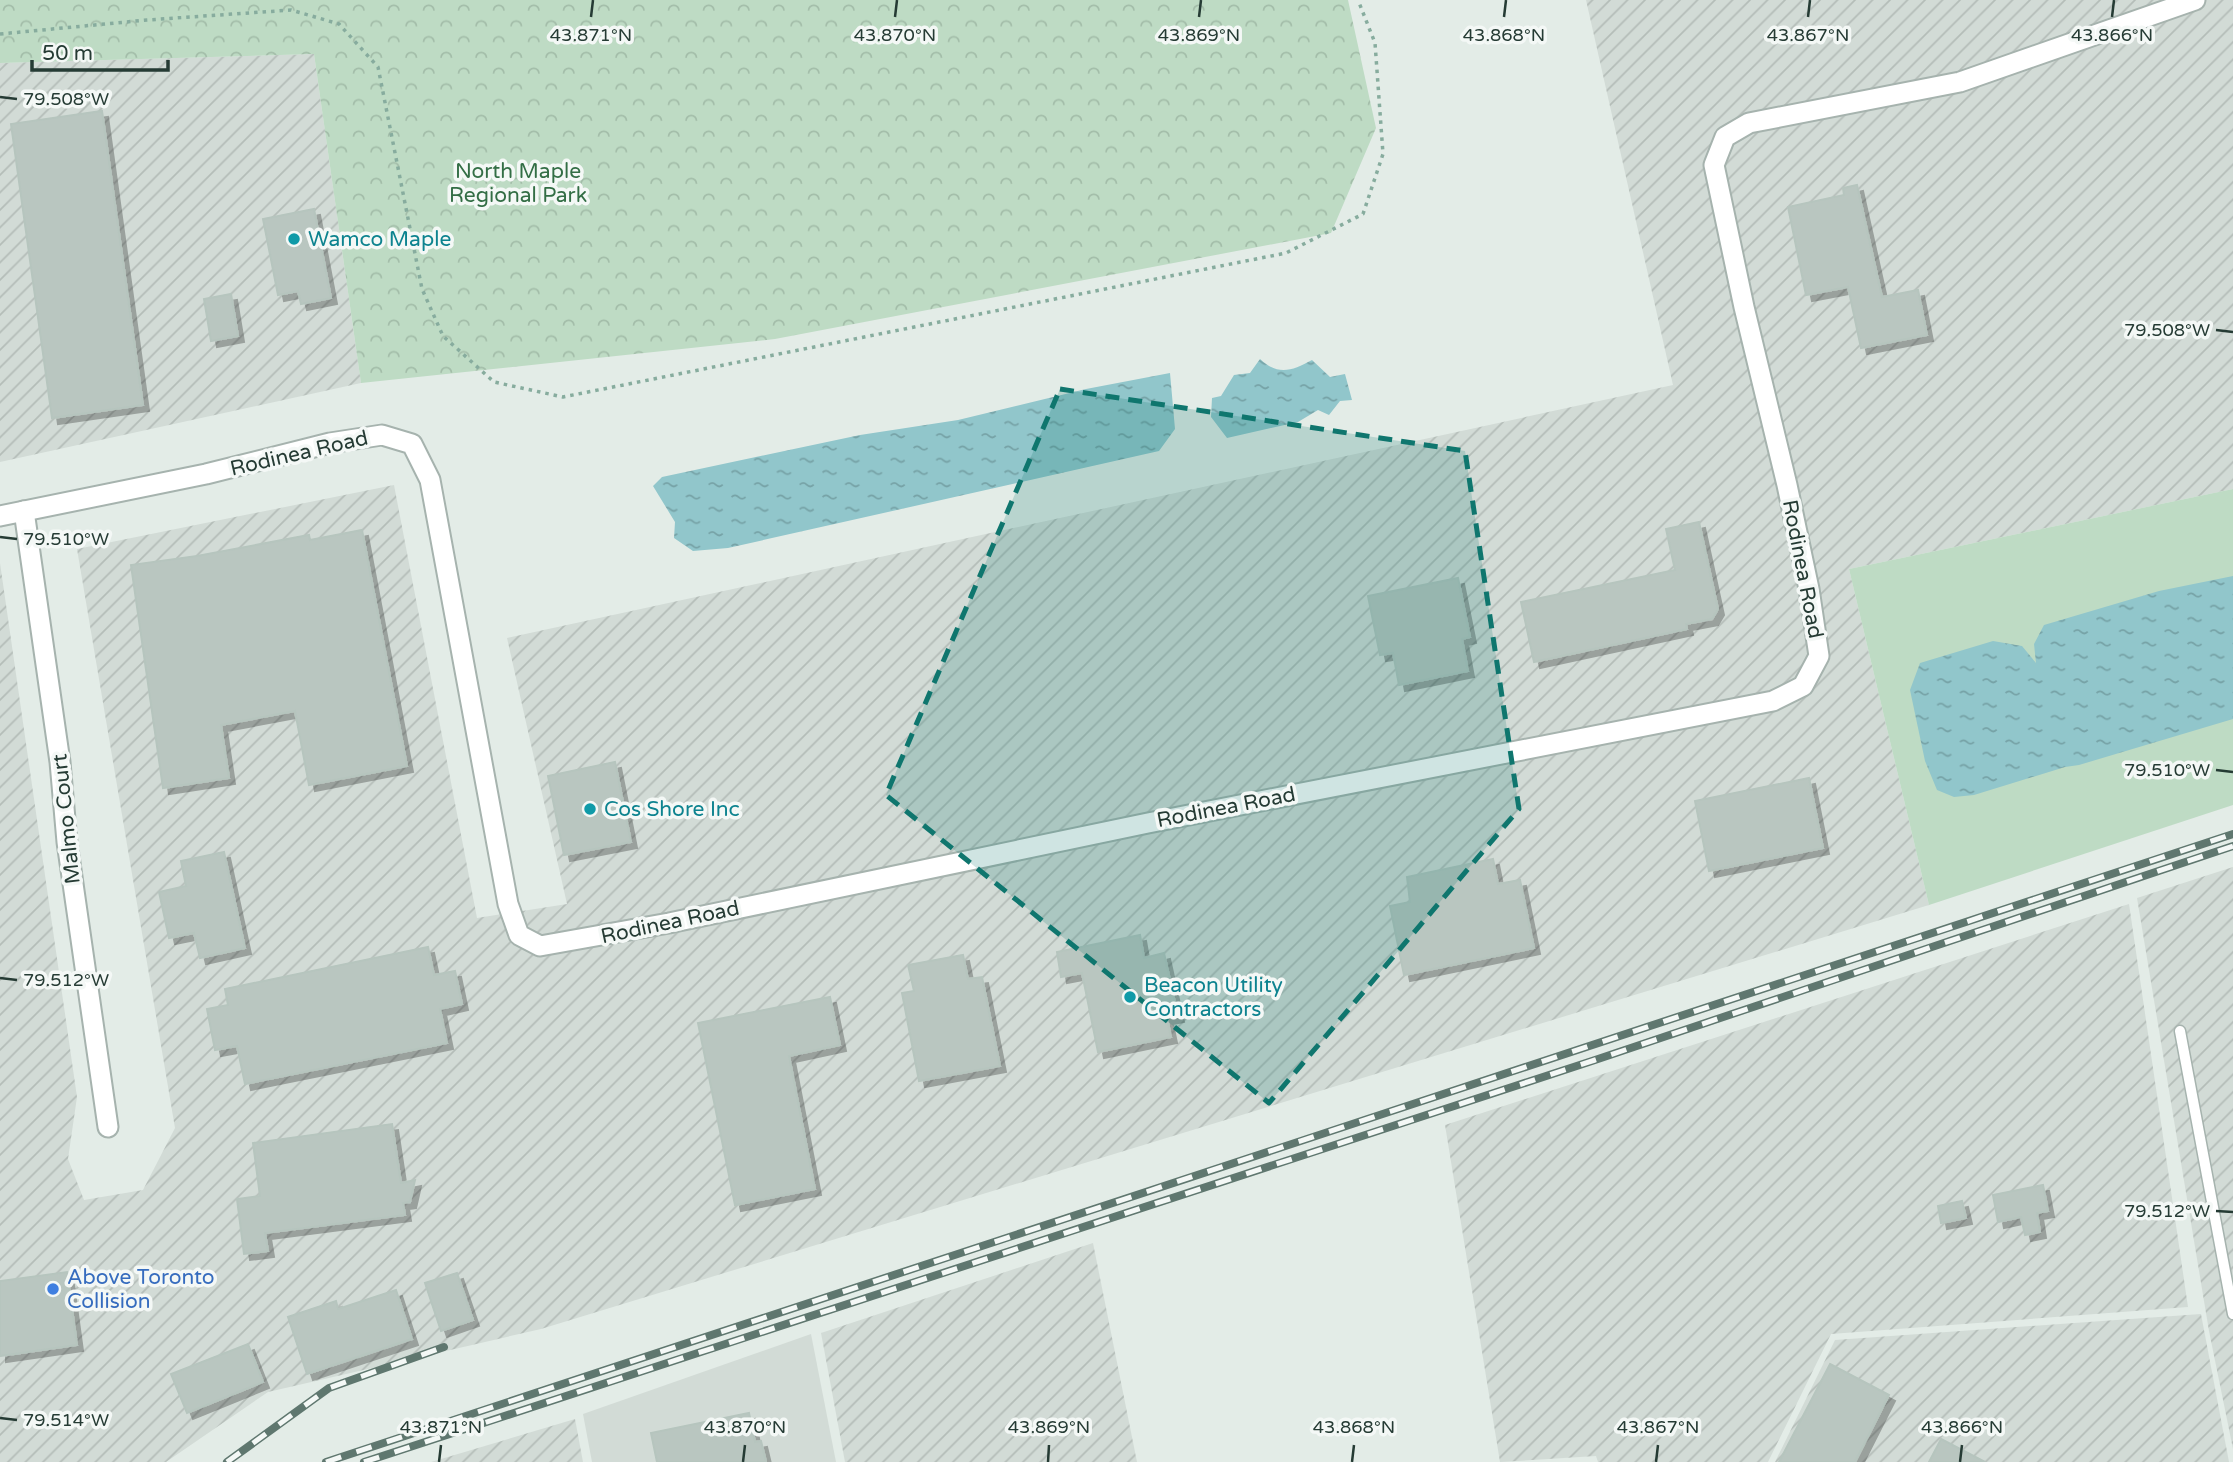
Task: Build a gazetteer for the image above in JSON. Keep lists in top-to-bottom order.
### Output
{
  "streets": {
    "street": ["Rodinea Road", "Malmo Court"]
  },
  "crossings": [
    ["Rodinea Road", "Malmo Court"]
  ],
  "parks": ["North Maple Regional Park"],
  "places": [
    "Wamco Maple",
    "Cos Shore Inc",
    "Beacon Utility Contractors",
    "Above Toronto Collision"
  ],
  "scale_bar": "50 m",
  "coordinates": [
    "43.871°N",
    "43.870°N",
    "43.869°N",
    "43.868°N",
    "43.867°N",
    "43.866°N",
    "79.508°W",
    "79.510°W",
    "79.512°W",
    "79.514°W"
  ]
}
